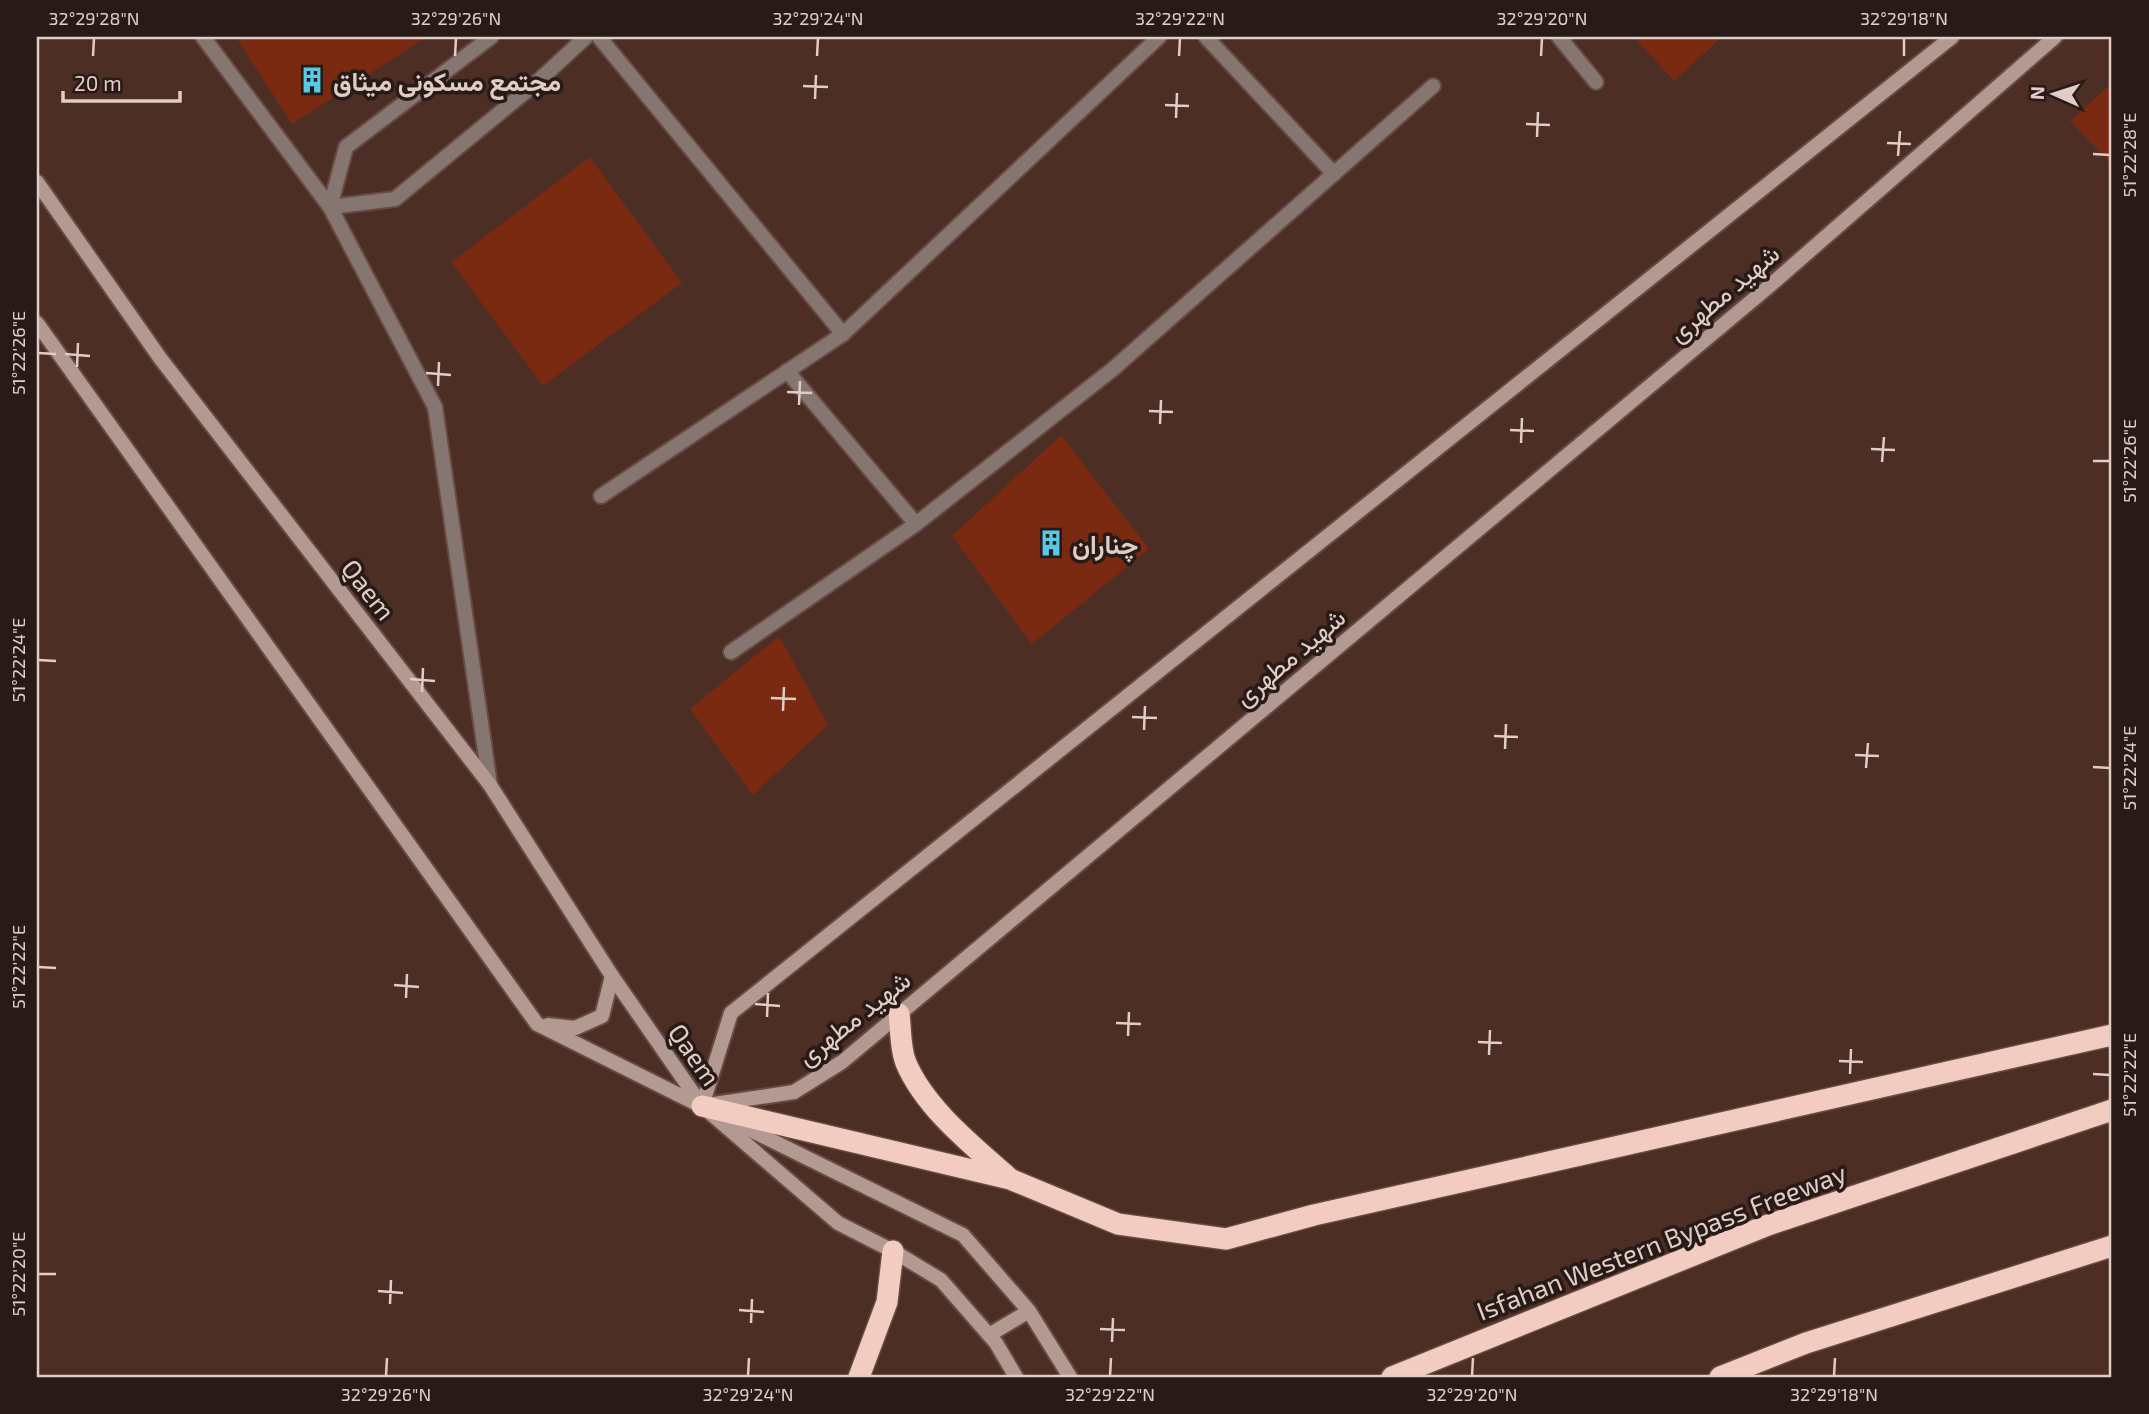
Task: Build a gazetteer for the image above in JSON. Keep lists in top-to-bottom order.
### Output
{
  "streets": {
    "highway": ["Isfahan Western Bypass Freeway"],
    "main road": ["شهید مطهری", "Qaem"]
  },
  "crossings": [
    ["شهید مطهری", "Qaem"]
  ],
  "places": {
    "building": ["مجتمع مسکونی میثاق", "چناران"]
  },
  "scale_bar": "20 m",
  "north": "left",
  "coordinates": [
    "32°29'28\"N",
    "32°29'26\"N",
    "32°29'24\"N",
    "32°29'22\"N",
    "32°29'20\"N",
    "32°29'18\"N",
    "51°22'28\"E",
    "51°22'26\"E",
    "51°22'24\"E",
    "51°22'22\"E",
    "51°22'20\"E"
  ]
}
